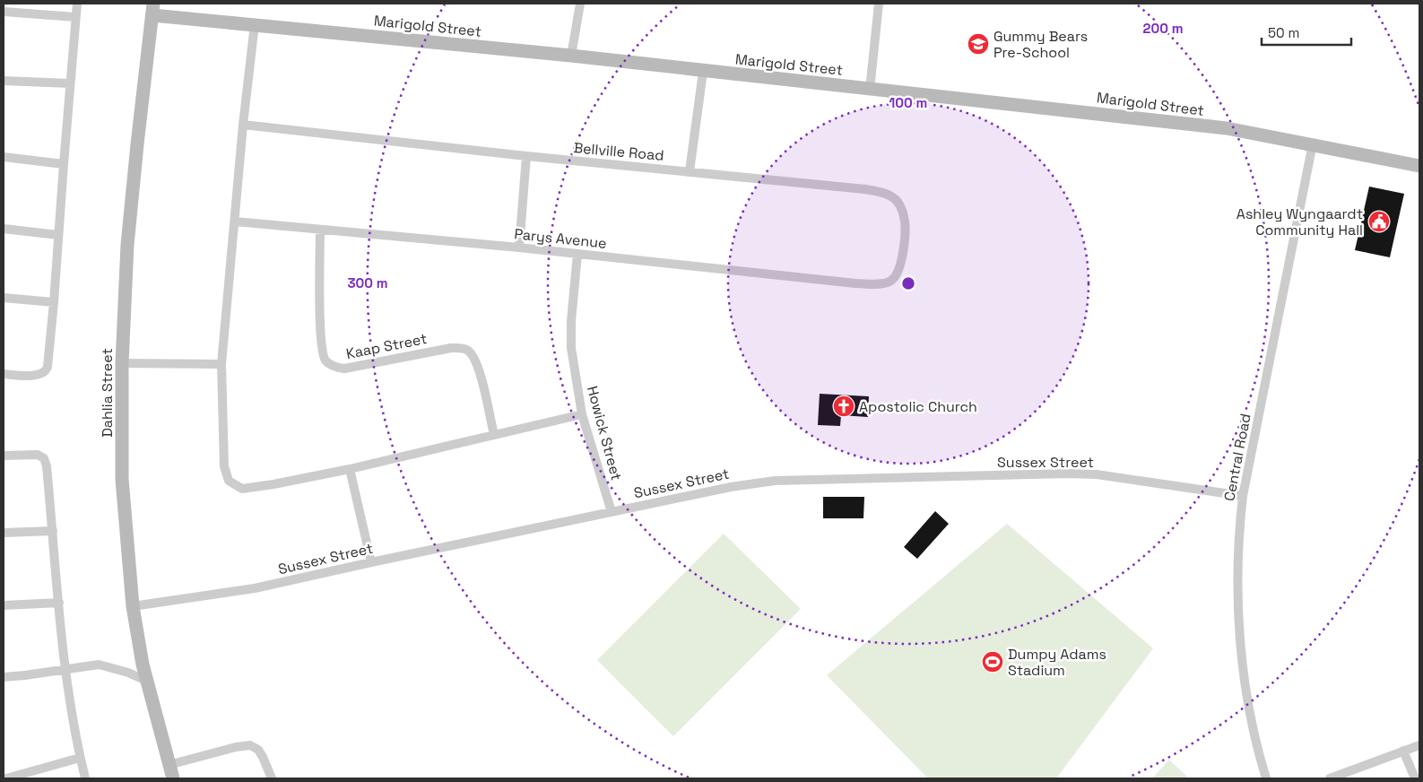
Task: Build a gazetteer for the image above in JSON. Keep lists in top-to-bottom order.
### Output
{
  "streets": {
    "street": [
      "Marigold Street",
      "Bellville Road",
      "Parys Avenue",
      "Kaap Street",
      "Dahlia Street",
      "Howick Street",
      "Central Road",
      "Sussex Street"
    ]
  },
  "crossings": [
    ["Marigold Street", "Dahlia Street"],
    ["Marigold Street", "Central Road"],
    ["Bellville Road", "Parys Avenue"],
    ["Parys Avenue", "Kaap Street"],
    ["Parys Avenue", "Howick Street"],
    ["Dahlia Street", "Sussex Street"],
    ["Howick Street", "Sussex Street"],
    ["Central Road", "Sussex Street"]
  ],
  "places": {
    "school or university": ["Gummy Bears Pre-School"],
    "public building": ["Ashley Wyngaardt Community Hall"],
    "church": ["Apostolic Church"],
    "sports": ["Dumpy Adams Stadium"]
  },
  "scale_bar": "50 m",
  "rings": ["200 m", "100 m", "300 m"]
}
